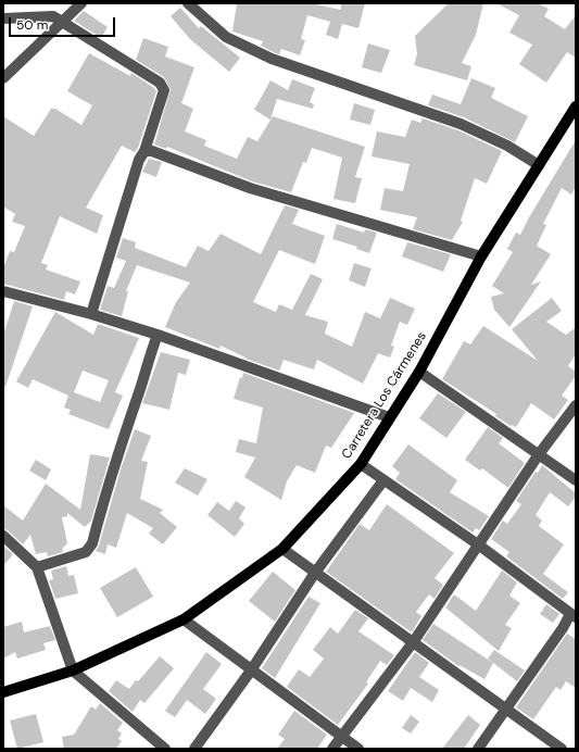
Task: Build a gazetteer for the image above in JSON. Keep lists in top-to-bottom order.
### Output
{
  "streets": {
    "main road": ["Carretera Los Cármenes"]
  },
  "scale_bar": "50 m"
}
